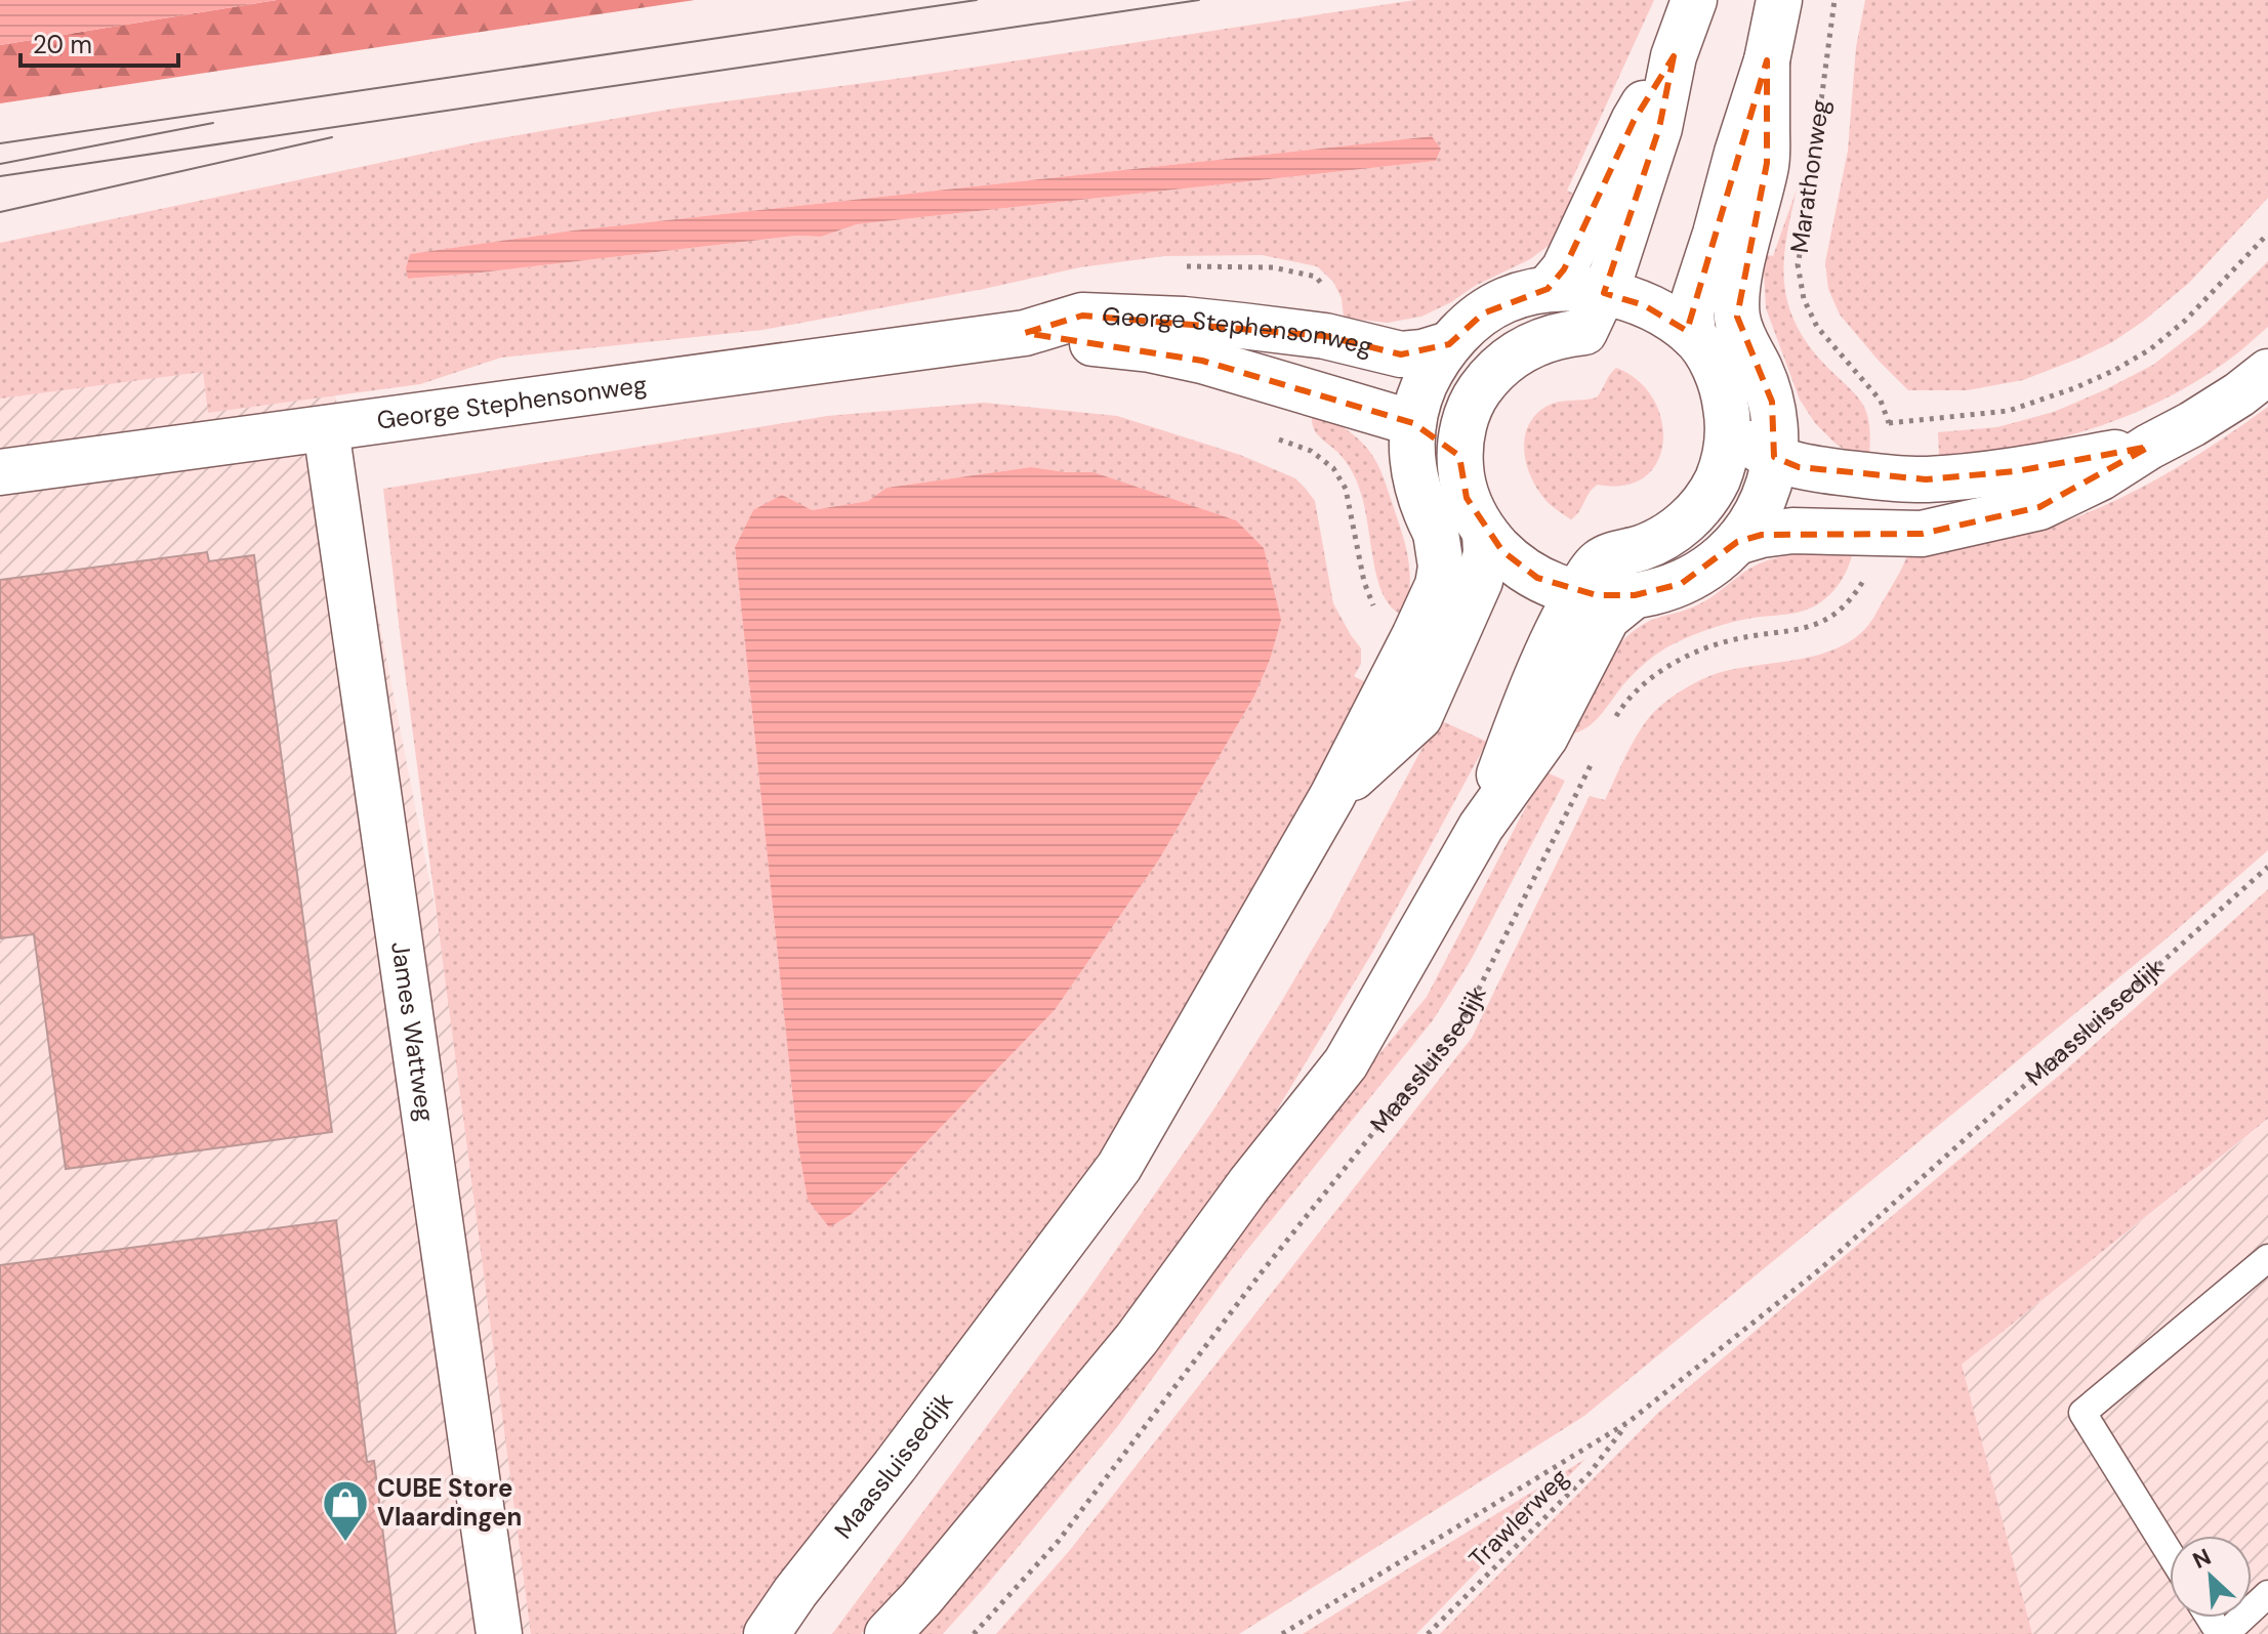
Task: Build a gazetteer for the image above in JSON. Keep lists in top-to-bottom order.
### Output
{
  "streets": {
    "street": [
      "Marathonweg",
      "George Stephensonweg",
      "Maassluissedijk",
      "James Wattweg"
    ],
    "path": ["Trawlerweg"]
  },
  "crossings": [
    ["Marathonweg", "George Stephensonweg"],
    ["Marathonweg", "Maassluissedijk"],
    ["George Stephensonweg", "Maassluissedijk"],
    ["George Stephensonweg", "James Wattweg"],
    ["Maassluissedijk", "Trawlerweg"]
  ],
  "places": {
    "shop": ["CUBE Store Vlaardingen"]
  },
  "scale_bar": "20 m",
  "north": "top left"
}
